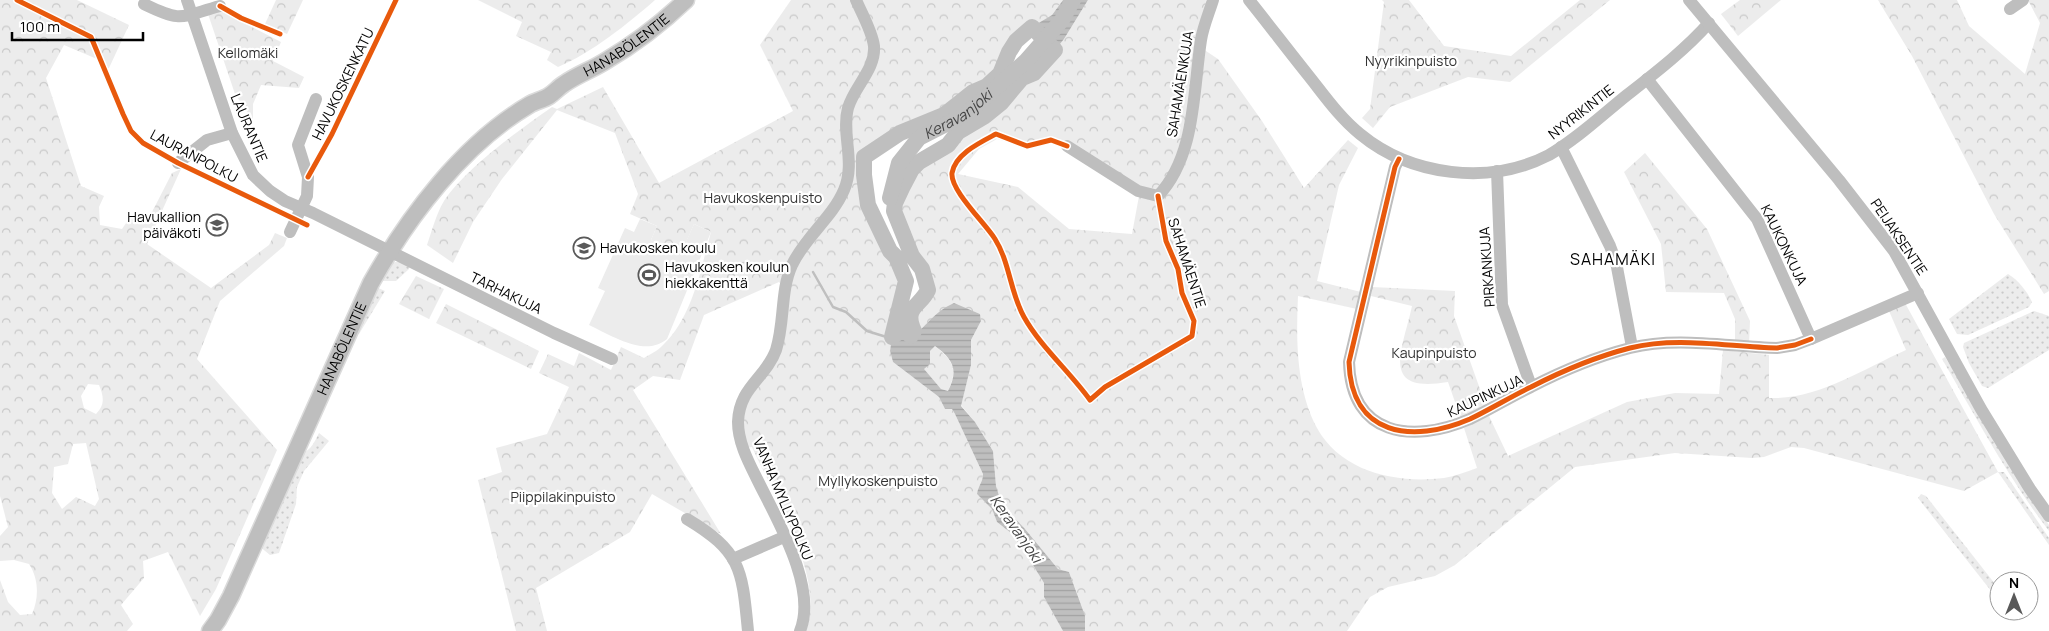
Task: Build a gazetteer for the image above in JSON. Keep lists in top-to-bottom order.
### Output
{
  "streets": {
    "main road": ["HANABÖLENTIE"],
    "street": [
      "SAHAMÄENKUJA",
      "NYYRIKINTIE",
      "LAURANTIE",
      "LAURANPOLKU",
      "PEIJAKSENTIE",
      "KAUKONKUJA",
      "PIRKANKUJA",
      "TARHAKUJA",
      "KAUPINKUJA",
      "VANHA MYLLYPOLKU"
    ],
    "cycle path": ["HAVUKOSKENKATU", "SAHAMÄENTIE"]
  },
  "crossings": [
    ["HANABÖLENTIE", "LAURANTIE"],
    ["HANABÖLENTIE", "TARHAKUJA"],
    ["NYYRIKINTIE", "PEIJAKSENTIE"],
    ["NYYRIKINTIE", "KAUKONKUJA"],
    ["NYYRIKINTIE", "PIRKANKUJA"],
    ["NYYRIKINTIE", "KAUPINKUJA"],
    ["LAURANTIE", "LAURANPOLKU"],
    ["LAURANTIE", "TARHAKUJA"],
    ["KAUKONKUJA", "KAUPINKUJA"],
    ["PIRKANKUJA", "KAUPINKUJA"]
  ],
  "districts": ["SAHAMÄKI"],
  "water": ["Keravanjoki"],
  "parks": [
    "Kellomäki",
    "Nyyrikinpuisto",
    "Havukoskenpuisto",
    "Kaupinpuisto",
    "Myllykoskenpuisto",
    "Piippilakinpuisto"
  ],
  "places": {
    "school or university": ["Havukallion päiväkoti", "Havukosken koulu"],
    "sports": ["Havukosken koulun hiekkakenttä"]
  },
  "scale_bar": "100 m",
  "north": "top"
}
